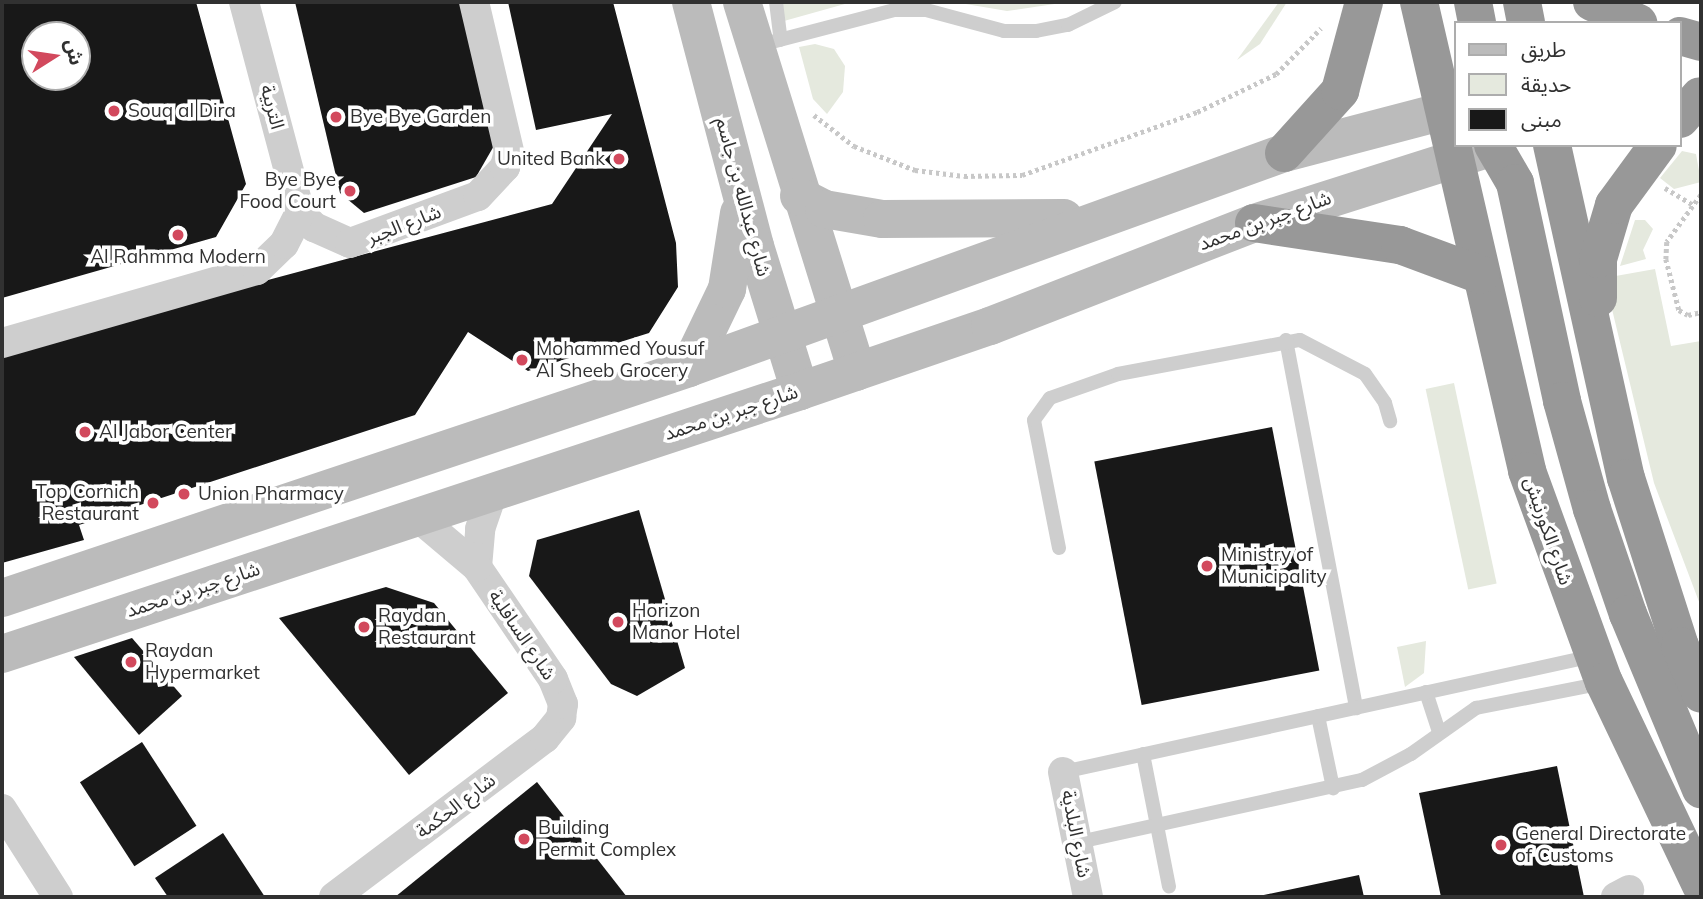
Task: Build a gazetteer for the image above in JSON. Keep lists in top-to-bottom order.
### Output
{
  "streets": {
    "highway": ["شارع الكورنيش"],
    "street": [
      "التربية",
      "شارع عبدالله بن جاسم",
      "شارع جبر بن محمد",
      "شارع الجبر",
      "شارع السافلية",
      "شارع الحكمة",
      "شارع البلدية"
    ]
  },
  "crossings": [
    ["التربية", "شارع الجبر"],
    ["شارع عبدالله بن جاسم", "شارع جبر بن محمد"],
    ["شارع جبر بن محمد", "شارع الكورنيش"],
    ["شارع جبر بن محمد", "شارع السافلية"],
    ["شارع السافلية", "شارع الحكمة"]
  ],
  "places": [
    "Souq al Dira",
    "Bye Bye Garden",
    "United Bank",
    "Bye Bye Food Court",
    "Al Rahmma Modern",
    "Mohammed Yousuf Al Sheeb Grocery",
    "Al Jabor Center",
    "Union Pharmacy",
    "Top Cornich Restaurant",
    "Ministry of Municipality",
    "Horizon Manor Hotel",
    "Raydan Restaurant",
    "Raydan Hypermarket",
    "Building Permit Complex",
    "General Directorate of Customs"
  ],
  "legend": ["طريق", "حديقة", "مبنى"],
  "north": "right"
}
